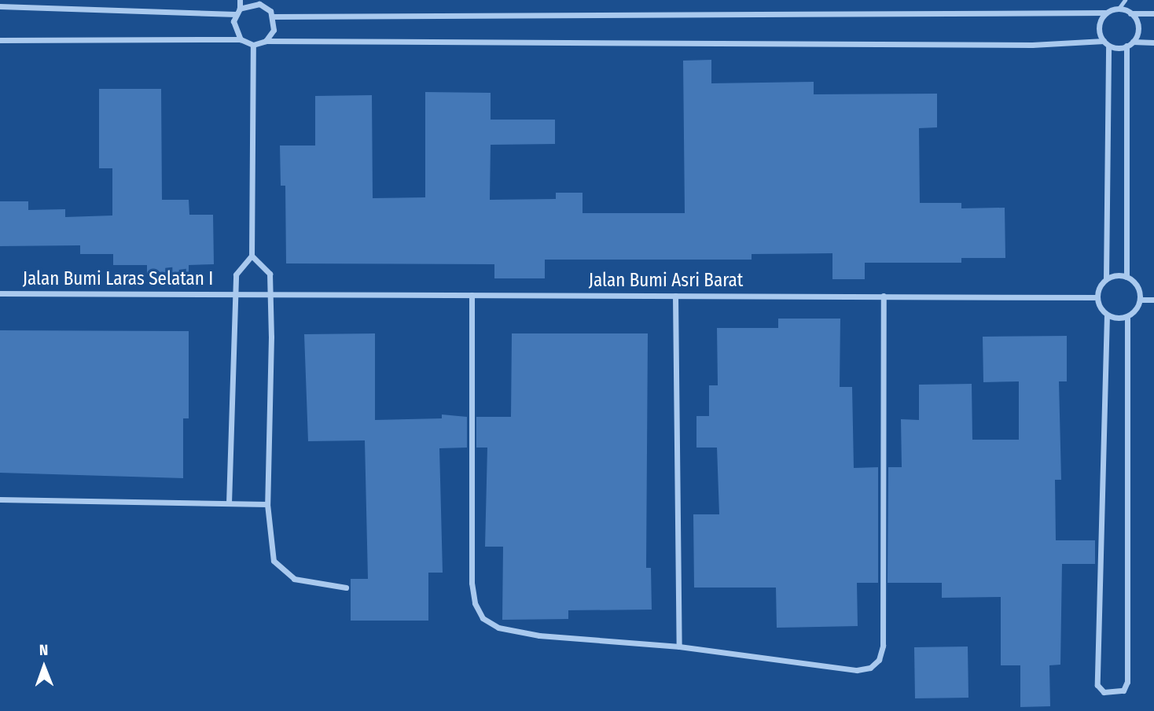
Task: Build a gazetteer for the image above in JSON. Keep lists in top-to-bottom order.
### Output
{
  "streets": {
    "street": ["Jalan Bumi Laras Selatan I", "Jalan Bumi Asri Barat"]
  },
  "crossings": [
    ["Jalan Bumi Laras Selatan I", "Jalan Bumi Asri Barat"]
  ],
  "north": "top"
}
